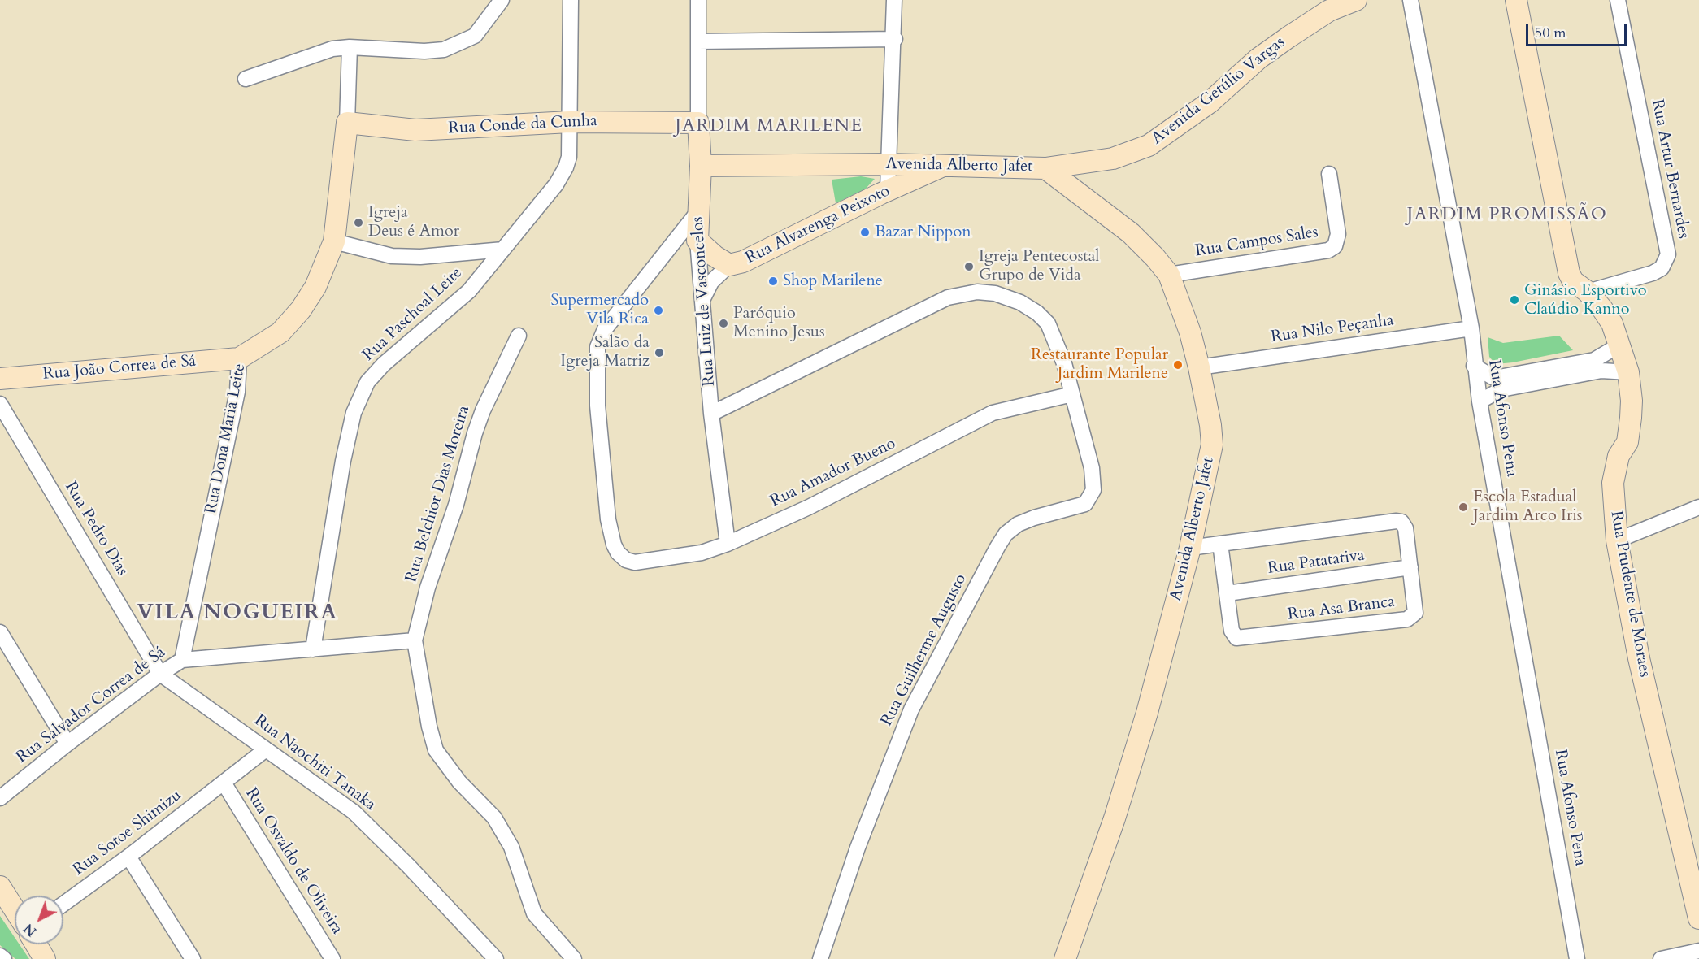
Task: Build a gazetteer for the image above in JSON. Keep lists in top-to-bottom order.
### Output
{
  "streets": {
    "street": [
      "Avenida Getúlio Vargas",
      "Rua Conde da Cunha",
      "Avenida Alberto Jafet",
      "Rua Artur Bernardes",
      "Rua Alvarenga Peixoto",
      "Rua Campos Sales",
      "Rua Luiz de Vasconcelos",
      "Rua Paschoal Leite",
      "Rua Nilo Peçanha",
      "Rua João Correa de Sá",
      "Rua Afonso Pena",
      "Rua Dona Maria Leite",
      "Rua Amador Bueno",
      "Rua Belchior Dias Moreira",
      "Rua Pedro Dias",
      "Rua Patatativa",
      "Rua Prudente de Moraes",
      "Rua Asa Branca",
      "Rua Guilherme Augusto",
      "Rua Salvador Correa de Sá",
      "Rua Naochiti Tanaka",
      "Rua Sotoe Shimizu",
      "Rua Osvaldo de Oliveira"
    ]
  },
  "crossings": [
    ["Avenida Getúlio Vargas", "Avenida Alberto Jafet"],
    ["Rua Conde da Cunha", "Rua Luiz de Vasconcelos"],
    ["Rua Conde da Cunha", "Rua Paschoal Leite"],
    ["Rua Conde da Cunha", "Rua Dona Maria Leite"],
    ["Avenida Alberto Jafet", "Rua Alvarenga Peixoto"],
    ["Avenida Alberto Jafet", "Rua Campos Sales"],
    ["Avenida Alberto Jafet", "Rua Luiz de Vasconcelos"],
    ["Avenida Alberto Jafet", "Rua Nilo Peçanha"],
    ["Avenida Alberto Jafet", "Rua Asa Branca"],
    ["Rua Artur Bernardes", "Rua Prudente de Moraes"],
    ["Rua Alvarenga Peixoto", "Rua Luiz de Vasconcelos"],
    ["Rua Luiz de Vasconcelos", "Rua Amador Bueno"],
    ["Rua Luiz de Vasconcelos", "Rua Guilherme Augusto"],
    ["Rua Paschoal Leite", "Rua Salvador Correa de Sá"],
    ["Rua Nilo Peçanha", "Rua Afonso Pena"],
    ["Rua João Correa de Sá", "Rua Dona Maria Leite"],
    ["Rua Dona Maria Leite", "Rua Salvador Correa de Sá"],
    ["Rua Amador Bueno", "Rua Guilherme Augusto"],
    ["Rua Belchior Dias Moreira", "Rua Salvador Correa de Sá"],
    ["Rua Pedro Dias", "Rua Salvador Correa de Sá"],
    ["Rua Pedro Dias", "Rua Naochiti Tanaka"],
    ["Rua Patatativa", "Rua Asa Branca"],
    ["Rua Salvador Correa de Sá", "Rua Naochiti Tanaka"],
    ["Rua Naochiti Tanaka", "Rua Sotoe Shimizu"],
    ["Rua Sotoe Shimizu", "Rua Osvaldo de Oliveira"]
  ],
  "districts": ["JARDIM MARILENE", "JARDIM PROMISSÃO", "VILA NOGUEIRA"],
  "places": [
    "Igreja Deus é Amor",
    "Bazar Nippon",
    "Igreja Pentecostal Grupo de Vida",
    "Shop Marilene",
    "Ginásio Esportivo Claúdio Kanno",
    "Supermercado Vila Rica",
    "Paróquio Menino Jesus",
    "Salão da Igreja Matriz",
    "Restaurante Popular Jardim Marilene",
    "Escola Estadual Jardim Arco Iris"
  ],
  "scale_bar": "50 m",
  "north": "bottom left"
}
